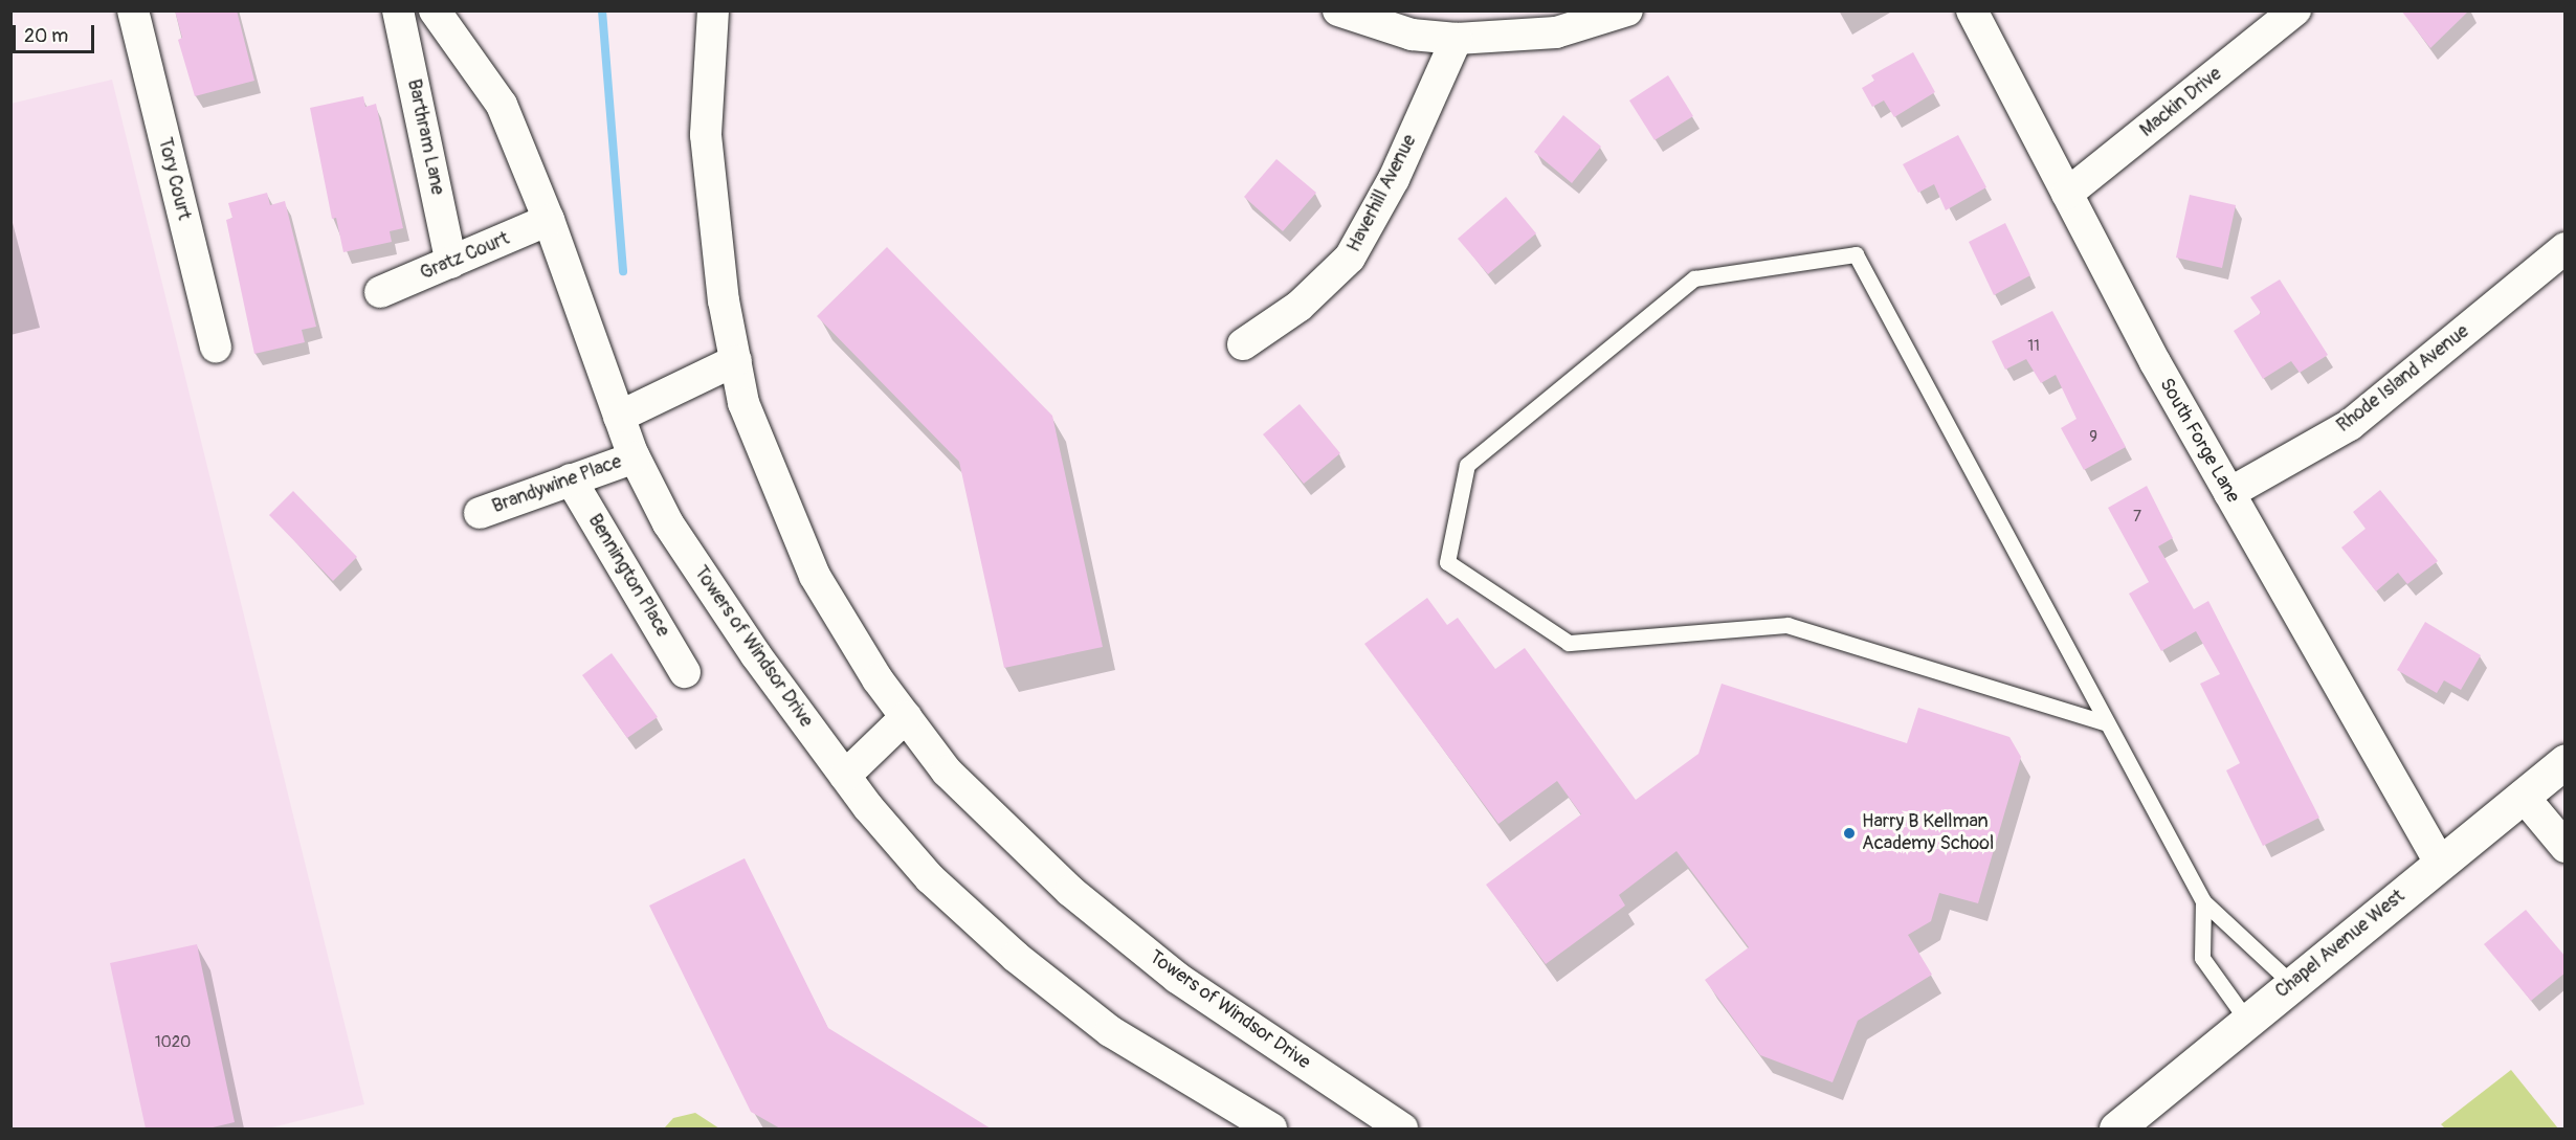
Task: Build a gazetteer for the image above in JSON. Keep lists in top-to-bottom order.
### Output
{
  "streets": {
    "main road": ["Chapel Avenue West"],
    "street": [
      "Mackin Drive",
      "Barthram Lane",
      "Tory Court",
      "Haverhill Avenue",
      "Gratz Court",
      "Rhode Island Avenue",
      "South Forge Lane",
      "Brandywine Place",
      "Bennington Place",
      "Towers of Windsor Drive"
    ]
  },
  "crossings": [
    ["Mackin Drive", "South Forge Lane"],
    ["Barthram Lane", "Gratz Court"],
    ["Gratz Court", "Towers of Windsor Drive"],
    ["Rhode Island Avenue", "South Forge Lane"],
    ["South Forge Lane", "Chapel Avenue West"],
    ["Brandywine Place", "Bennington Place"],
    ["Brandywine Place", "Towers of Windsor Drive"]
  ],
  "places": ["Harry B Kellman Academy School"],
  "house_numbers": [
    "11",
    "9",
    "7",
    "1020"
  ],
  "scale_bar": "20 m"
}
